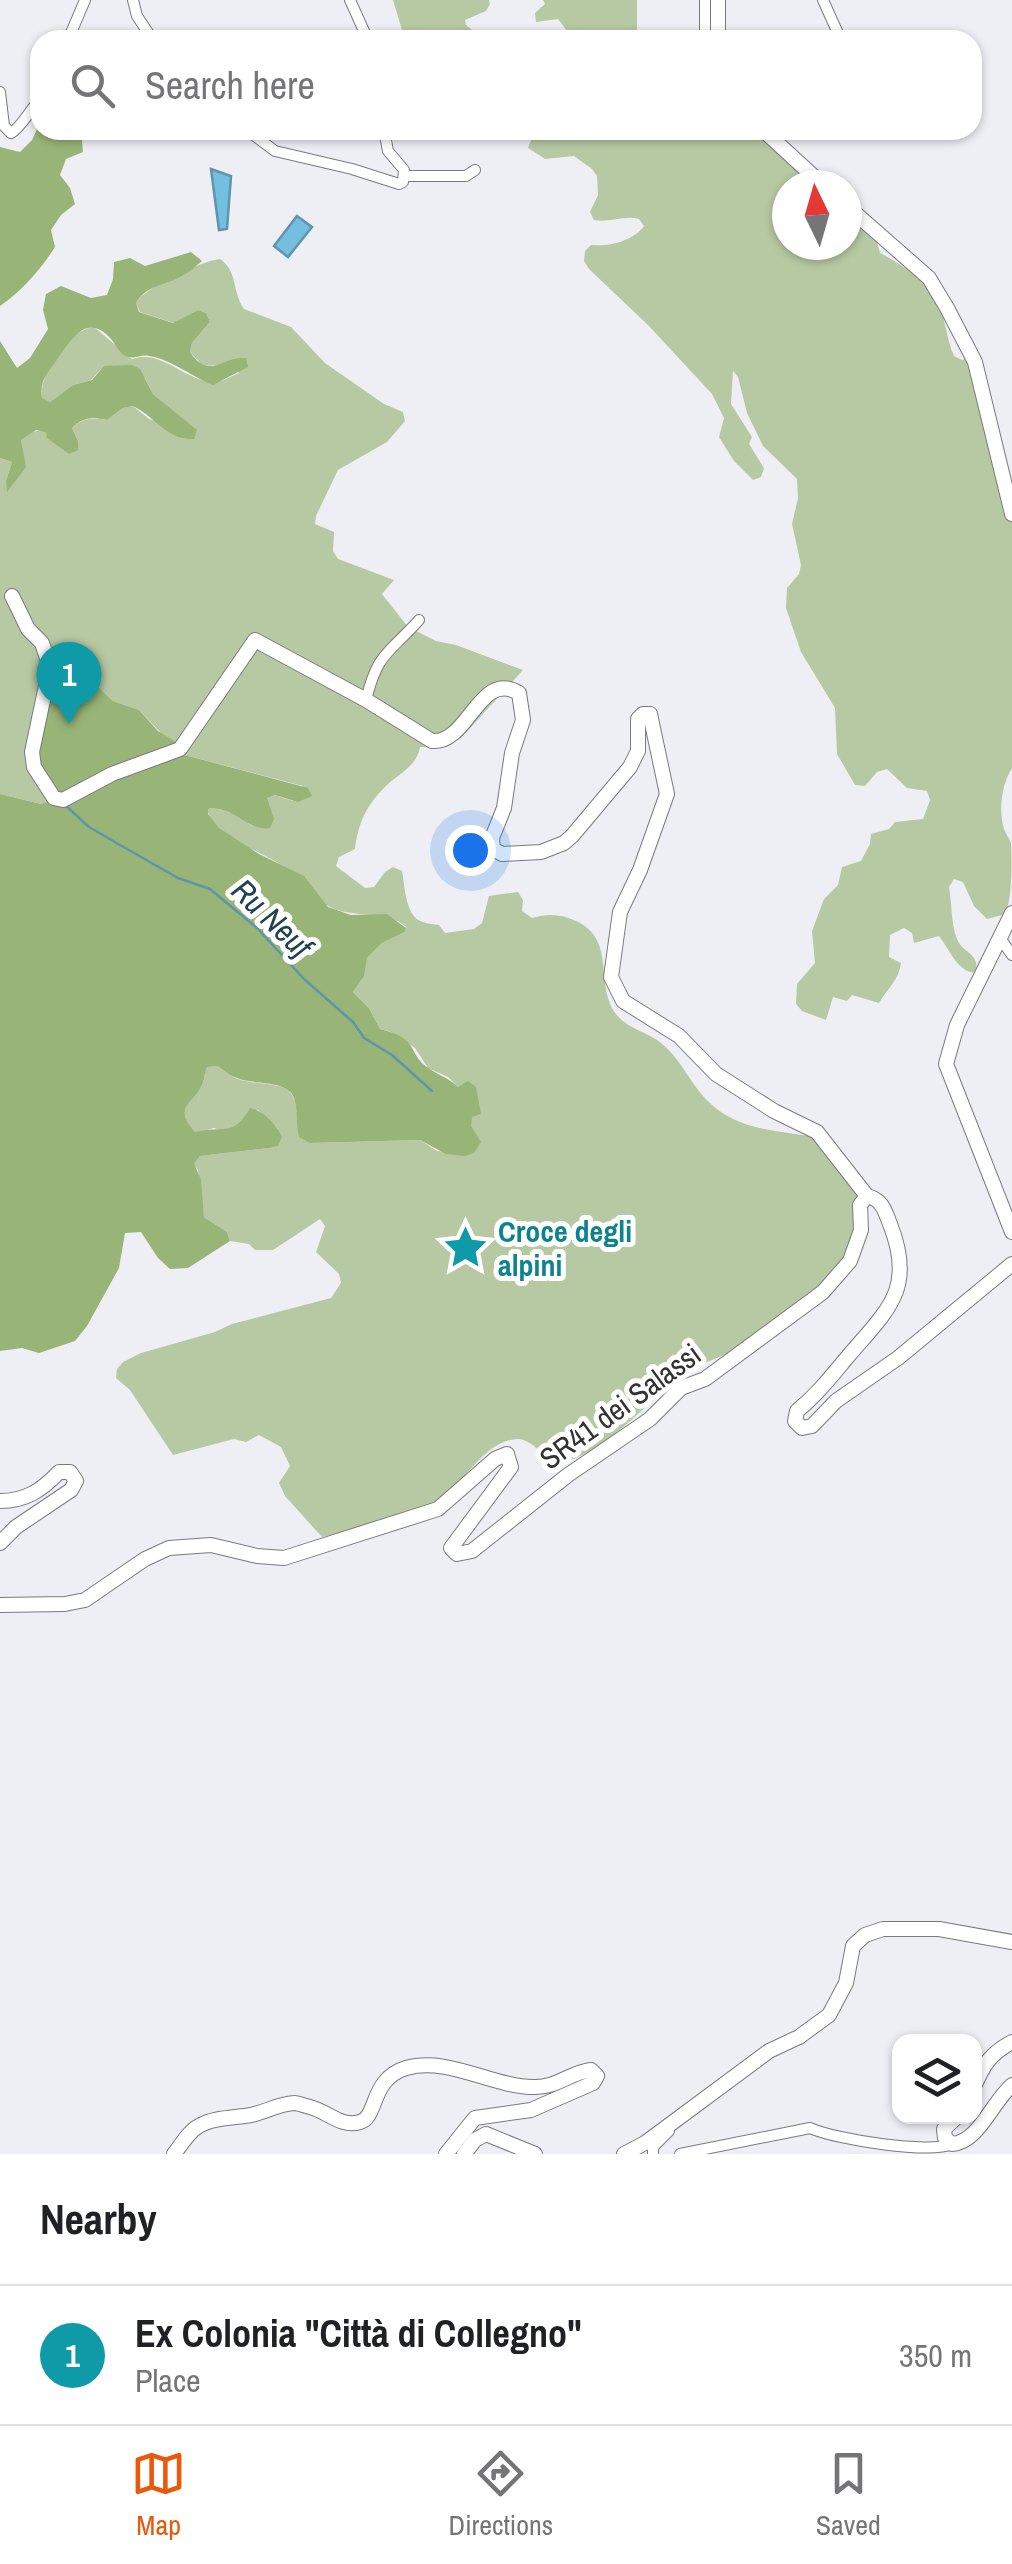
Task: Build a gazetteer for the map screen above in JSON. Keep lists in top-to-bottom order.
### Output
{
  "streets": {
    "street": ["SR41 dei Salassi"]
  },
  "water": ["Ru Neuf"],
  "places": {
    "place": ["Croce degli alpini"]
  },
  "north": "top",
  "page": {
    "search": "Search here",
    "pins": "1",
    "heading": "Nearby",
    "list": [
      {
        "mark": "1",
        "name": "Ex Colonia \"Città di Collegno\"",
        "note": "Place",
        "value": "350 m"
      }
    ],
    "nav": ["Map", "Directions", "Saved"]
  }
}
